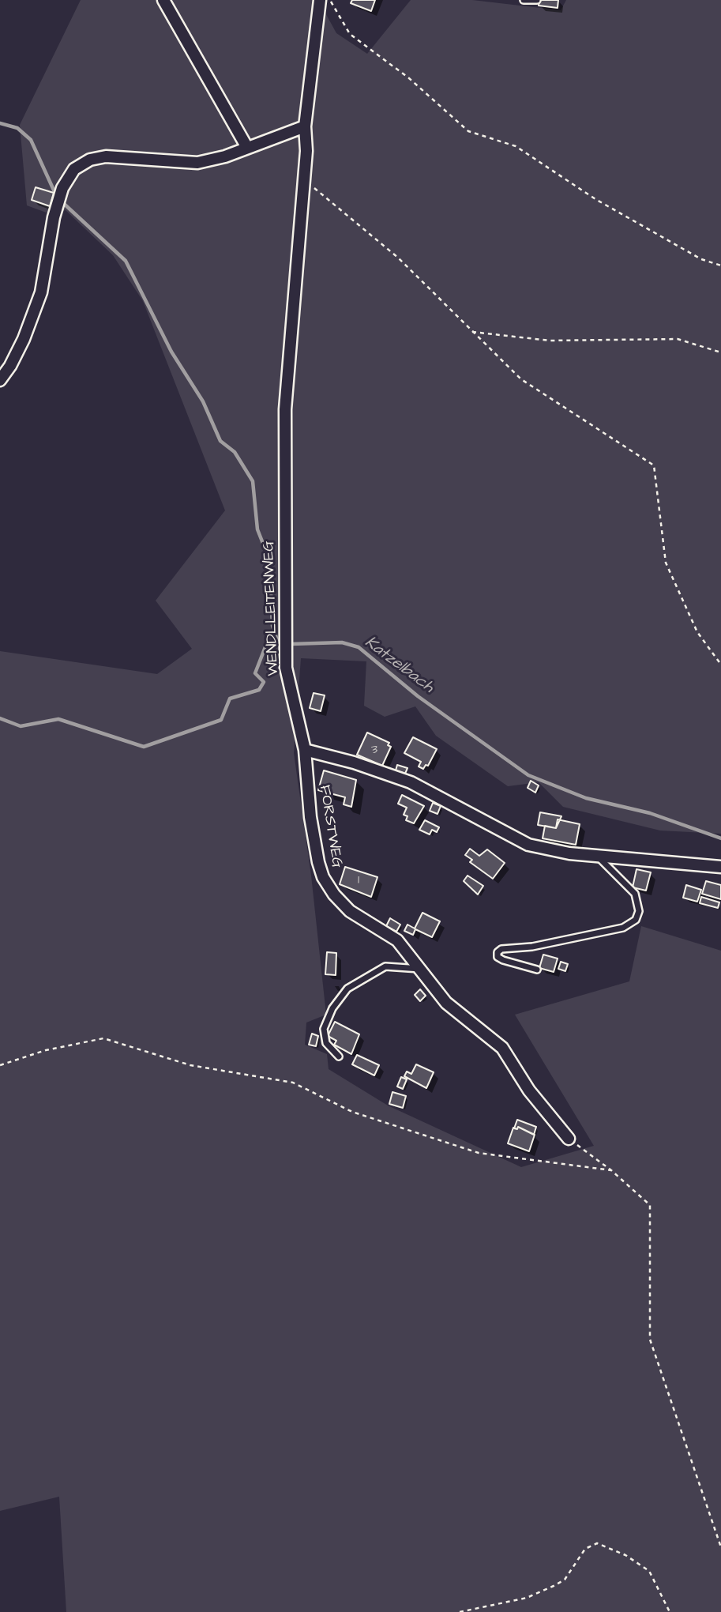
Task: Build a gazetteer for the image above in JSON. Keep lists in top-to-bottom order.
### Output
{
  "streets": {
    "street": ["WENDLLEITENWEG", "FORSTWEG"]
  },
  "crossings": [
    ["WENDLLEITENWEG", "FORSTWEG"]
  ],
  "water": ["Katzelbach"],
  "house_numbers": ["3", "1"]
}
